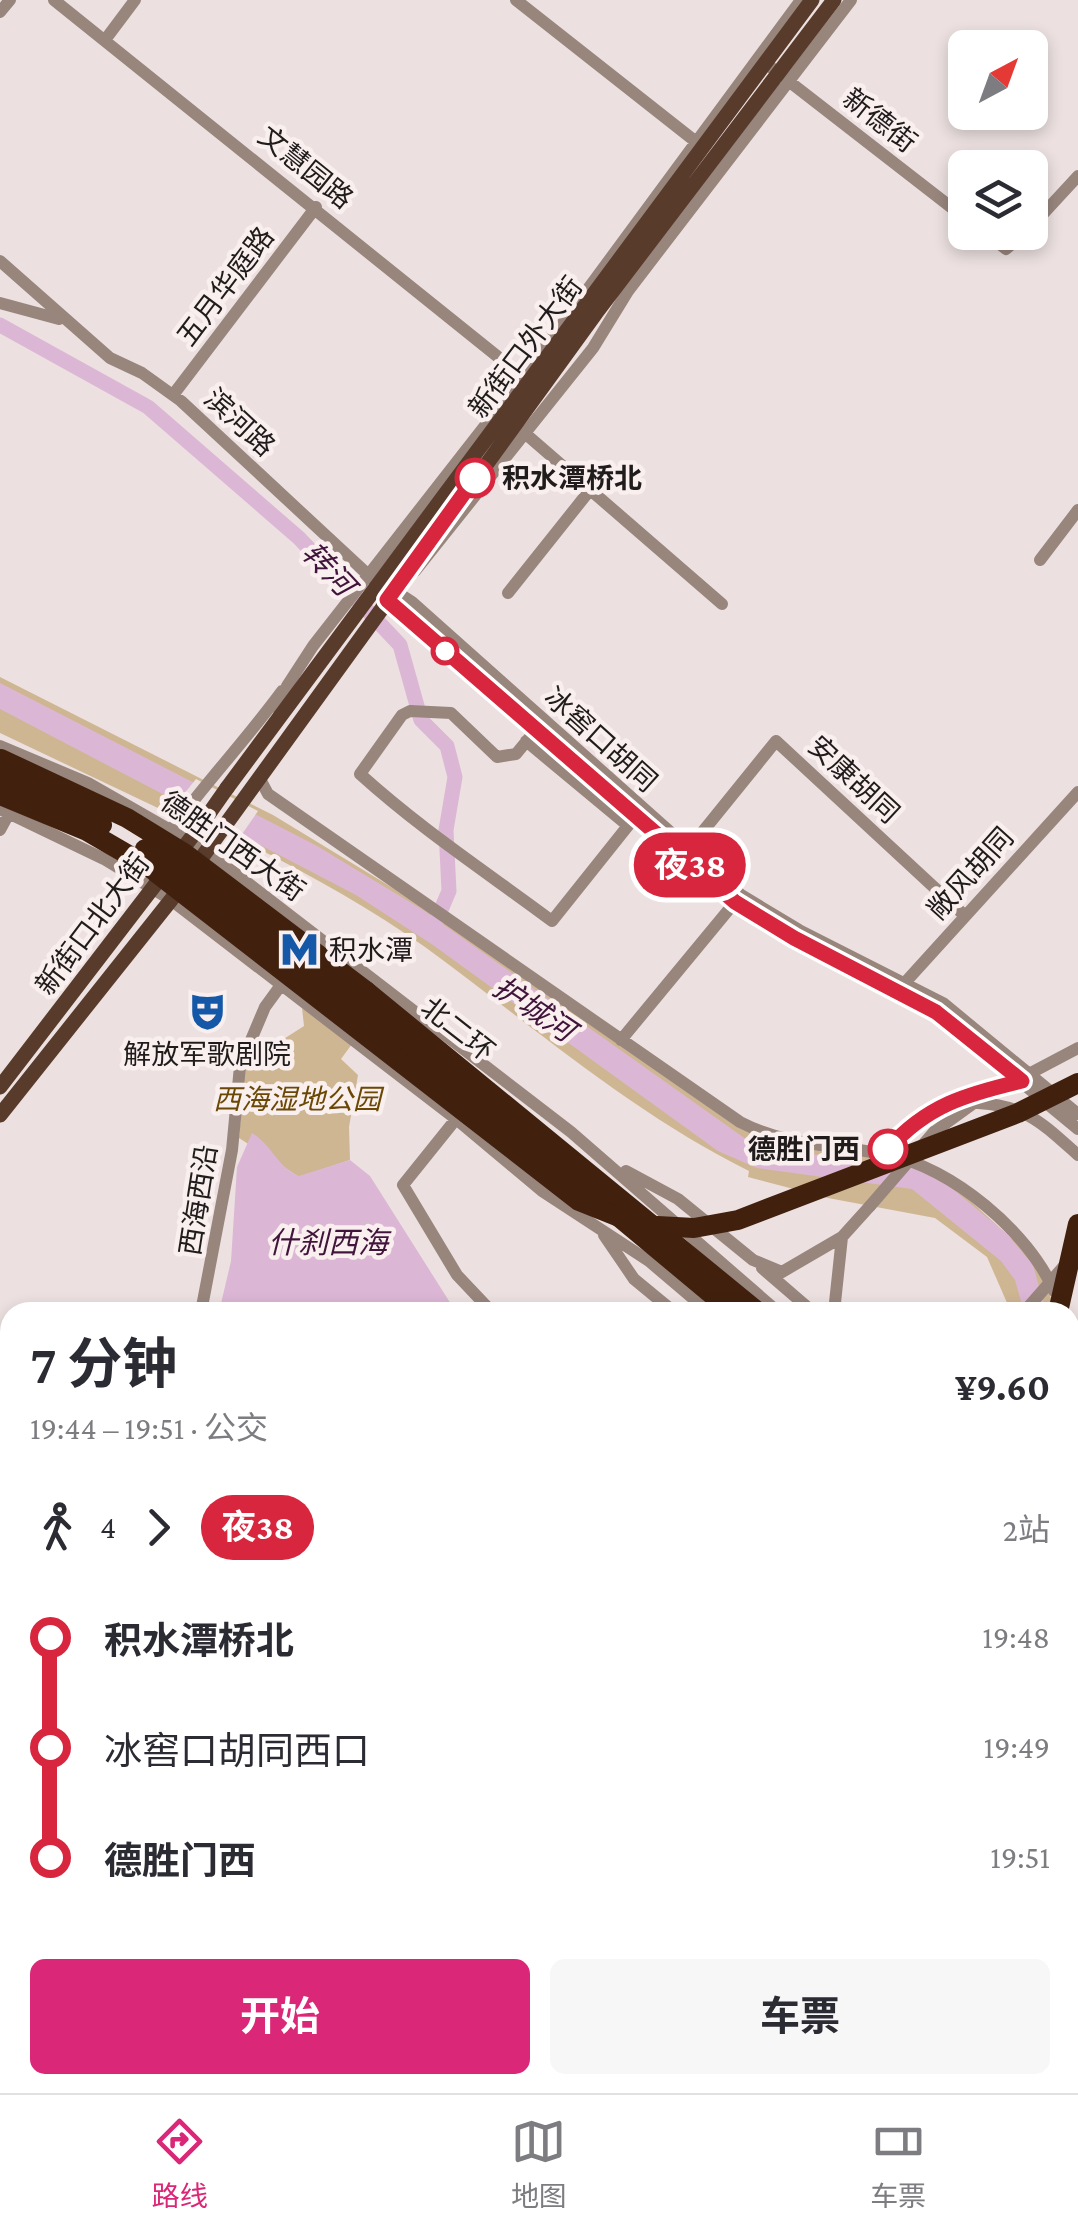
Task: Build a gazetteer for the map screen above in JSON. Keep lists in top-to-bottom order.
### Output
{
  "streets": {
    "highway": ["北二环"],
    "main road": ["新街口外大街", "新街口北大街"],
    "street": [
      "新德街",
      "文慧园路",
      "五月华庭路",
      "滨河路",
      "冰窖口胡同",
      "安康胡同",
      "德胜门西大街",
      "敞风胡同",
      "西海西沿"
    ]
  },
  "crossings": [
    ["新德街", "新街口外大街"],
    ["文慧园路", "五月华庭路"],
    ["文慧园路", "新街口外大街"],
    ["五月华庭路", "滨河路"],
    ["新街口外大街", "滨河路"],
    ["新街口外大街", "冰窖口胡同"],
    ["新街口外大街", "德胜门西大街"],
    ["新街口外大街", "新街口北大街"],
    ["滨河路", "冰窖口胡同"],
    ["冰窖口胡同", "安康胡同"],
    ["冰窖口胡同", "敞风胡同"],
    ["安康胡同", "敞风胡同"],
    ["德胜门西大街", "新街口北大街"]
  ],
  "water": ["转河", "护城河", "什刹西海"],
  "parks": ["西海湿地公园"],
  "places": {
    "other": ["积水潭桥北", "德胜门西"],
    "metro station": ["积水潭"],
    "theatre": ["解放军歌剧院"]
  },
  "lines": ["bus line 夜38"],
  "north": "top right",
  "page": {
    "on_map": "夜38",
    "heading": ["7 分钟", "19:44 – 19:51 · 公交", "¥9.60"],
    "legs": ["4", "夜38", "2站"],
    "list": [
      {
        "name": "积水潭桥北",
        "value": "19:48"
      },
      {
        "name": "冰窖口胡同西口",
        "value": "19:49"
      },
      {
        "name": "德胜门西",
        "value": "19:51"
      }
    ],
    "buttons": ["开始", "车票"],
    "tabs": ["路线", "地图", "车票"]
  }
}
